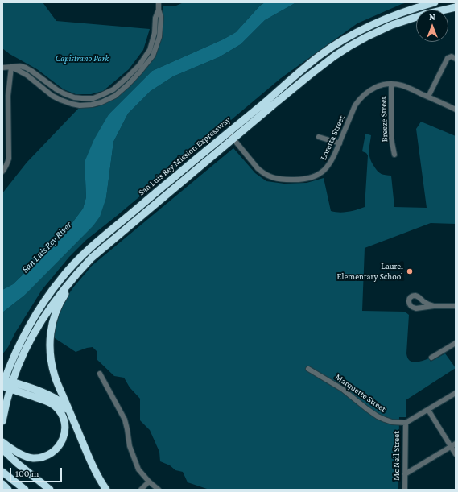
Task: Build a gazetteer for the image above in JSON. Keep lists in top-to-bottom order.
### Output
{
  "streets": {
    "highway": ["San Luis Rey Mission Expressway"],
    "street": [
      "Breeze Street",
      "Loretta Street",
      "Marquette Street",
      "Mc Neil Street"
    ]
  },
  "crossings": [
    ["Breeze Street", "Loretta Street"],
    ["Loretta Street", "San Luis Rey Mission Expressway"],
    ["Marquette Street", "Mc Neil Street"]
  ],
  "water": ["San Luis Rey River"],
  "parks": ["Capistrano Park"],
  "places": ["Laurel Elementary School"],
  "scale_bar": "100 m",
  "north": "top"
}
